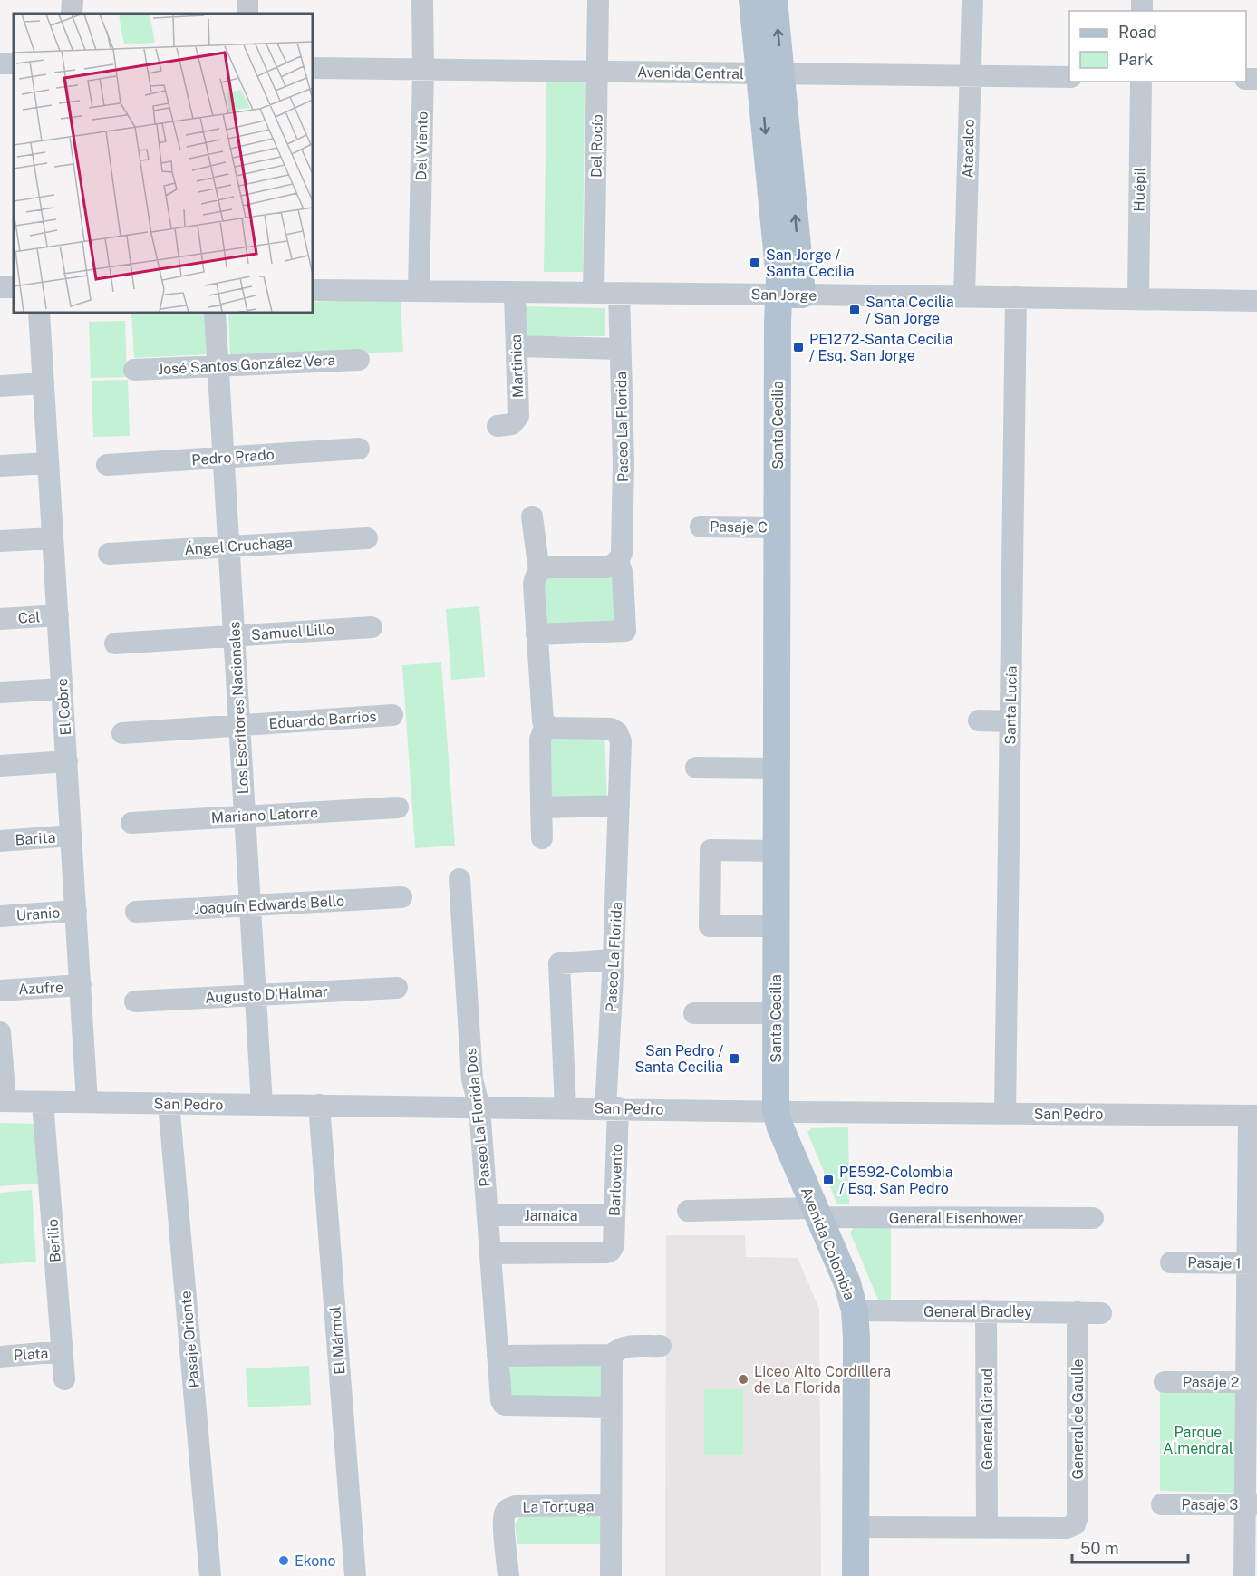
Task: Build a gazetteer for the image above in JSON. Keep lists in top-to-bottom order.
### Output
{
  "streets": {
    "main road": ["Santa Cecilia", "Avenida Colombia"],
    "street": [
      "Avenida Central",
      "Del Viento",
      "Del Rocío",
      "Atacalco",
      "Huépil",
      "San Jorge",
      "José Santos González Vera",
      "Martinica",
      "Paseo La Florida",
      "Pedro Prado",
      "Pasaje C",
      "Ángel Cruchaga",
      "Cal",
      "Samuel Lillo",
      "Santa Lucía",
      "El Cobre",
      "Los Escritores Nacionales",
      "Eduardo Barrios",
      "Mariano Latorre",
      "Barita",
      "Joaquín Edwards Bello",
      "Uranio",
      "Azufre",
      "Augusto D'Halmar",
      "San Pedro",
      "Paseo La Florida Dos",
      "Barlovento",
      "Jamaica",
      "General Eisenhower",
      "Berilio",
      "Pasaje 1",
      "General Bradley",
      "Pasaje Oriente",
      "El Mármol",
      "Plata",
      "Pasaje 2",
      "General Giraud",
      "General de Gaulle",
      "Pasaje 3",
      "La Tortuga"
    ]
  },
  "crossings": [
    ["Avenida Central", "Del Viento"],
    ["Avenida Central", "Del Rocío"],
    ["Avenida Central", "Atacalco"],
    ["Avenida Central", "Santa Cecilia"],
    ["Del Viento", "San Jorge"],
    ["Del Rocío", "San Jorge"],
    ["Atacalco", "San Jorge"],
    ["Huépil", "San Jorge"],
    ["San Jorge", "Martinica"],
    ["San Jorge", "Santa Cecilia"],
    ["San Jorge", "Paseo La Florida"],
    ["San Jorge", "Santa Lucía"],
    ["José Santos González Vera", "Los Escritores Nacionales"],
    ["Santa Cecilia", "Pasaje C"],
    ["Santa Cecilia", "San Pedro"],
    ["Santa Cecilia", "Avenida Colombia"],
    ["Paseo La Florida", "San Pedro"],
    ["Paseo La Florida", "Barlovento"],
    ["Pedro Prado", "Los Escritores Nacionales"],
    ["Ángel Cruchaga", "Los Escritores Nacionales"],
    ["Cal", "El Cobre"],
    ["Samuel Lillo", "Los Escritores Nacionales"],
    ["Santa Lucía", "San Pedro"],
    ["El Cobre", "Barita"],
    ["El Cobre", "Uranio"],
    ["El Cobre", "Azufre"],
    ["El Cobre", "San Pedro"],
    ["Los Escritores Nacionales", "Eduardo Barrios"],
    ["Los Escritores Nacionales", "Mariano Latorre"],
    ["Los Escritores Nacionales", "Joaquín Edwards Bello"],
    ["Los Escritores Nacionales", "Augusto D'Halmar"],
    ["Los Escritores Nacionales", "San Pedro"],
    ["San Pedro", "Paseo La Florida Dos"],
    ["San Pedro", "Barlovento"],
    ["San Pedro", "Berilio"],
    ["San Pedro", "Avenida Colombia"],
    ["San Pedro", "Pasaje Oriente"],
    ["San Pedro", "El Mármol"],
    ["Paseo La Florida Dos", "Barlovento"],
    ["Paseo La Florida Dos", "Jamaica"],
    ["Barlovento", "Jamaica"],
    ["General Eisenhower", "Avenida Colombia"],
    ["Berilio", "Plata"],
    ["Avenida Colombia", "General Bradley"],
    ["General Bradley", "General Giraud"],
    ["General Bradley", "General de Gaulle"],
    ["General Giraud", "General de Gaulle"]
  ],
  "parks": ["Parque Almendral"],
  "places": {
    "transit": [
      "San Jorge / Santa Cecilia",
      "Santa Cecilia / San Jorge",
      "PE1272-Santa Cecilia / Esq. San Jorge",
      "San Pedro / Santa Cecilia",
      "PE592-Colombia / Esq. San Pedro"
    ],
    "other": ["Liceo Alto Cordillera de La Florida", "Ekono"]
  },
  "legend": ["Road", "Park"],
  "scale_bar": "50 m"
}
